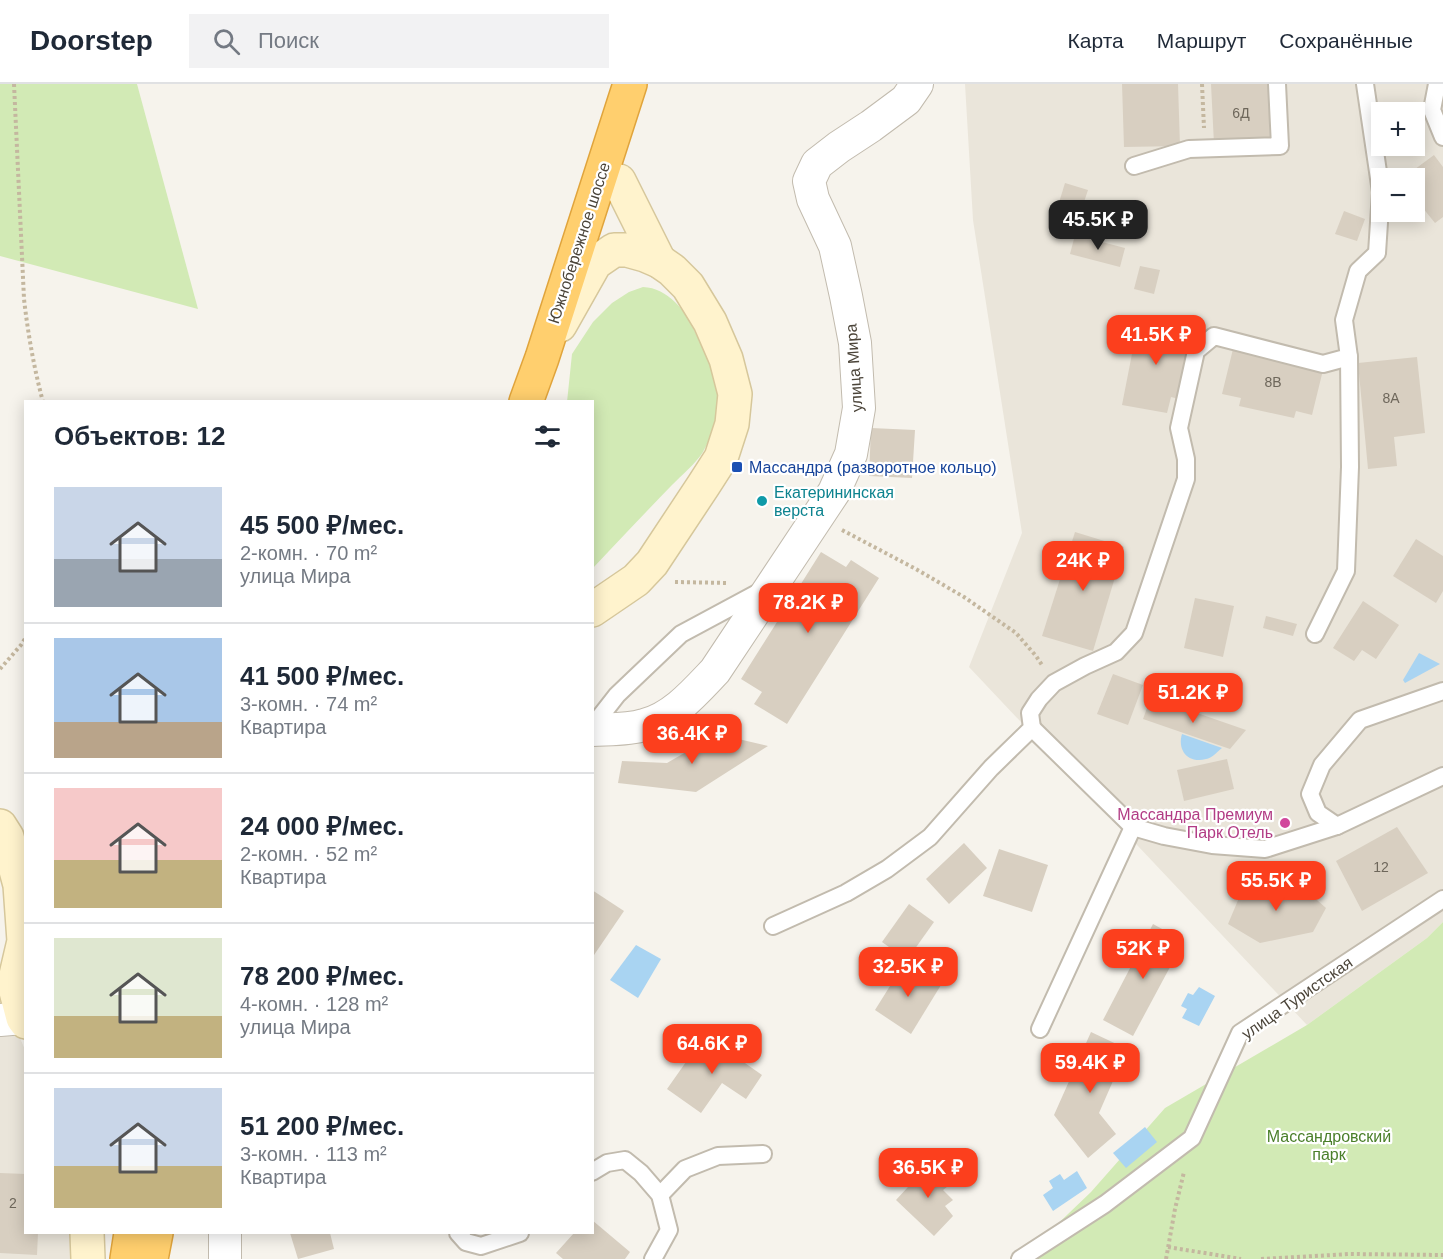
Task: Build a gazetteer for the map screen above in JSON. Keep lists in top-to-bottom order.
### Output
{
  "streets": {
    "highway": ["Южнобережное шоссе"],
    "street": ["улица Мира"],
    "lane": ["улица Туристская"]
  },
  "parks": ["Массандровский парк"],
  "places": {
    "transit": ["Массандра (разворотное кольцо)"],
    "other": ["Екатерининская верста", "Массандра Премиум Парк Отель"]
  },
  "house_numbers": [
    "6Д",
    "8В",
    "8А",
    "12",
    "2"
  ],
  "page": {
    "header": "Doorstep",
    "search": "Поиск",
    "nav": ["Карта", "Маршрут", "Сохранённые"],
    "map_buttons": ["+", "−"],
    "price": [
      "45.5K ₽",
      "41.5K ₽",
      "24K ₽",
      "78.2K ₽",
      "51.2K ₽",
      "36.4K ₽",
      "55.5K ₽",
      "52K ₽",
      "32.5K ₽",
      "64.6K ₽",
      "59.4K ₽",
      "36.5K ₽"
    ],
    "heading": "Объектов: 12",
    "list": [
      {
        "name": "45 500 ₽/мес.",
        "note": "2-комн. · 70 m² · улица Мира"
      },
      {
        "name": "41 500 ₽/мес.",
        "note": "3-комн. · 74 m² · Квартира"
      },
      {
        "name": "24 000 ₽/мес.",
        "note": "2-комн. · 52 m² · Квартира"
      },
      {
        "name": "78 200 ₽/мес.",
        "note": "4-комн. · 128 m² · улица Мира"
      },
      {
        "name": "51 200 ₽/мес.",
        "note": "3-комн. · 113 m² · Квартира"
      }
    ]
  }
}
